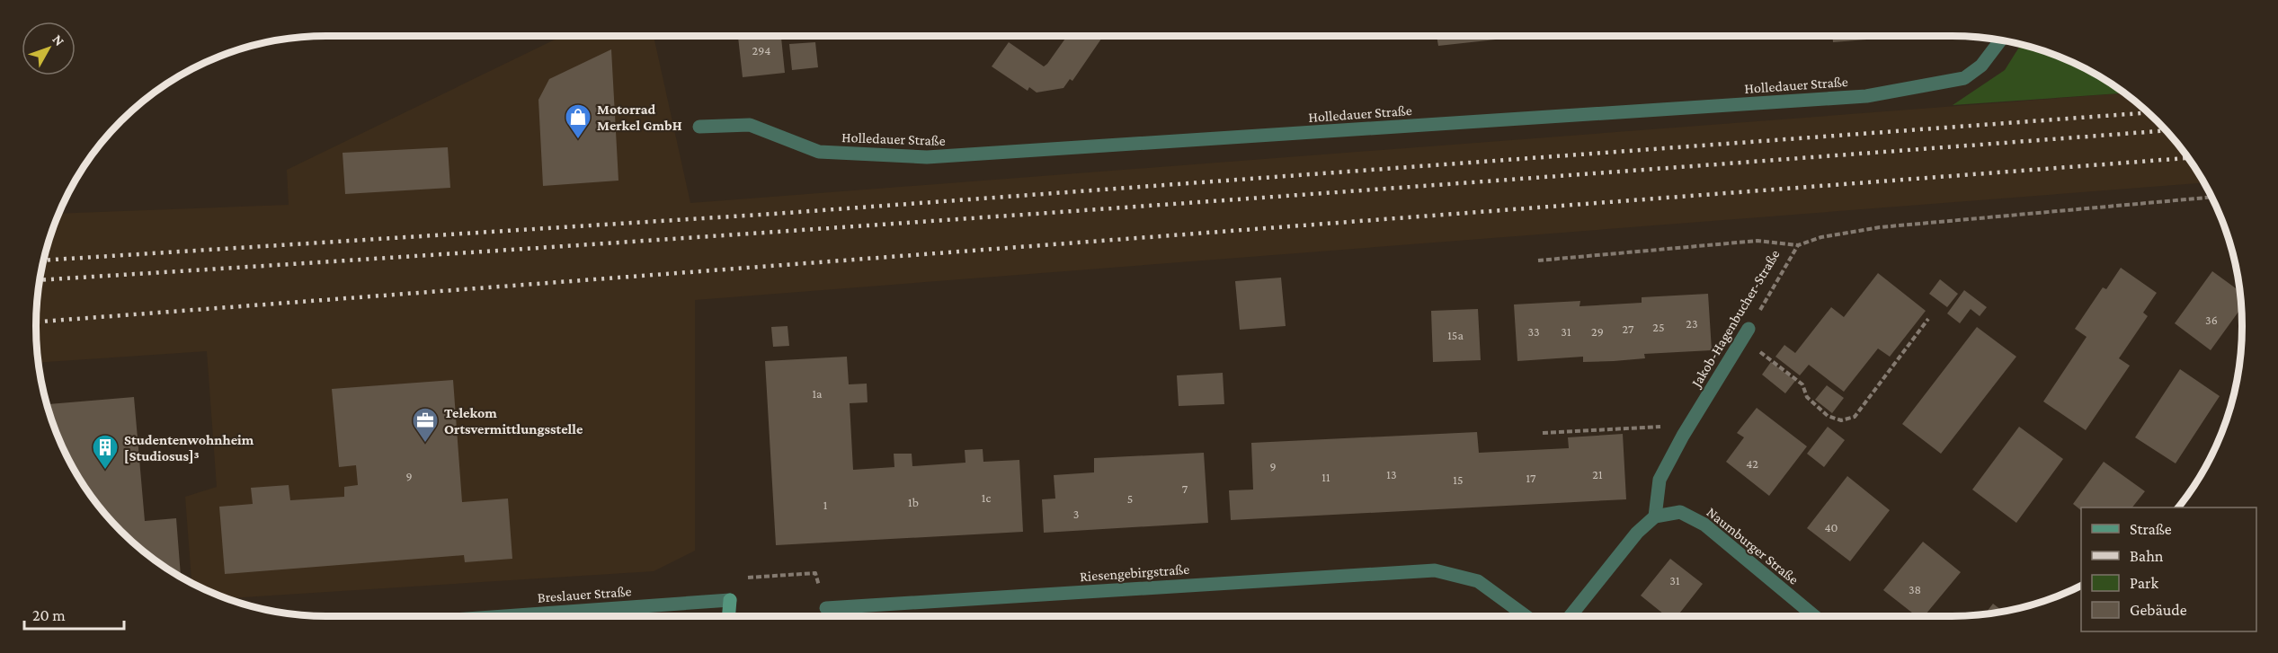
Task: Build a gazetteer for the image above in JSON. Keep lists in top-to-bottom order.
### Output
{
  "streets": {
    "street": [
      "Holledauer Straße",
      "Jakob-Hagenbucher-Straße",
      "Naumburger Straße",
      "Riesengebirgstraße",
      "Breslauer Straße"
    ]
  },
  "crossings": [
    ["Jakob-Hagenbucher-Straße", "Naumburger Straße"]
  ],
  "places": {
    "shop": ["Motorrad Merkel GmbH"],
    "office": ["Telekom Ortsvermittlungsstelle"],
    "building": ["Studentenwohnheim [Studiosus]³"]
  },
  "house_numbers": [
    "294",
    "36",
    "23",
    "25",
    "27",
    "33",
    "31",
    "29",
    "15a",
    "1a",
    "42",
    "9",
    "13",
    "21",
    "9",
    "11",
    "17",
    "15",
    "7",
    "1c",
    "5",
    "1b",
    "1",
    "3",
    "40",
    "31",
    "38"
  ],
  "legend": [
    "Straße",
    "Bahn",
    "Park",
    "Gebäude"
  ],
  "scale_bar": "20 m",
  "north": "top right"
}
